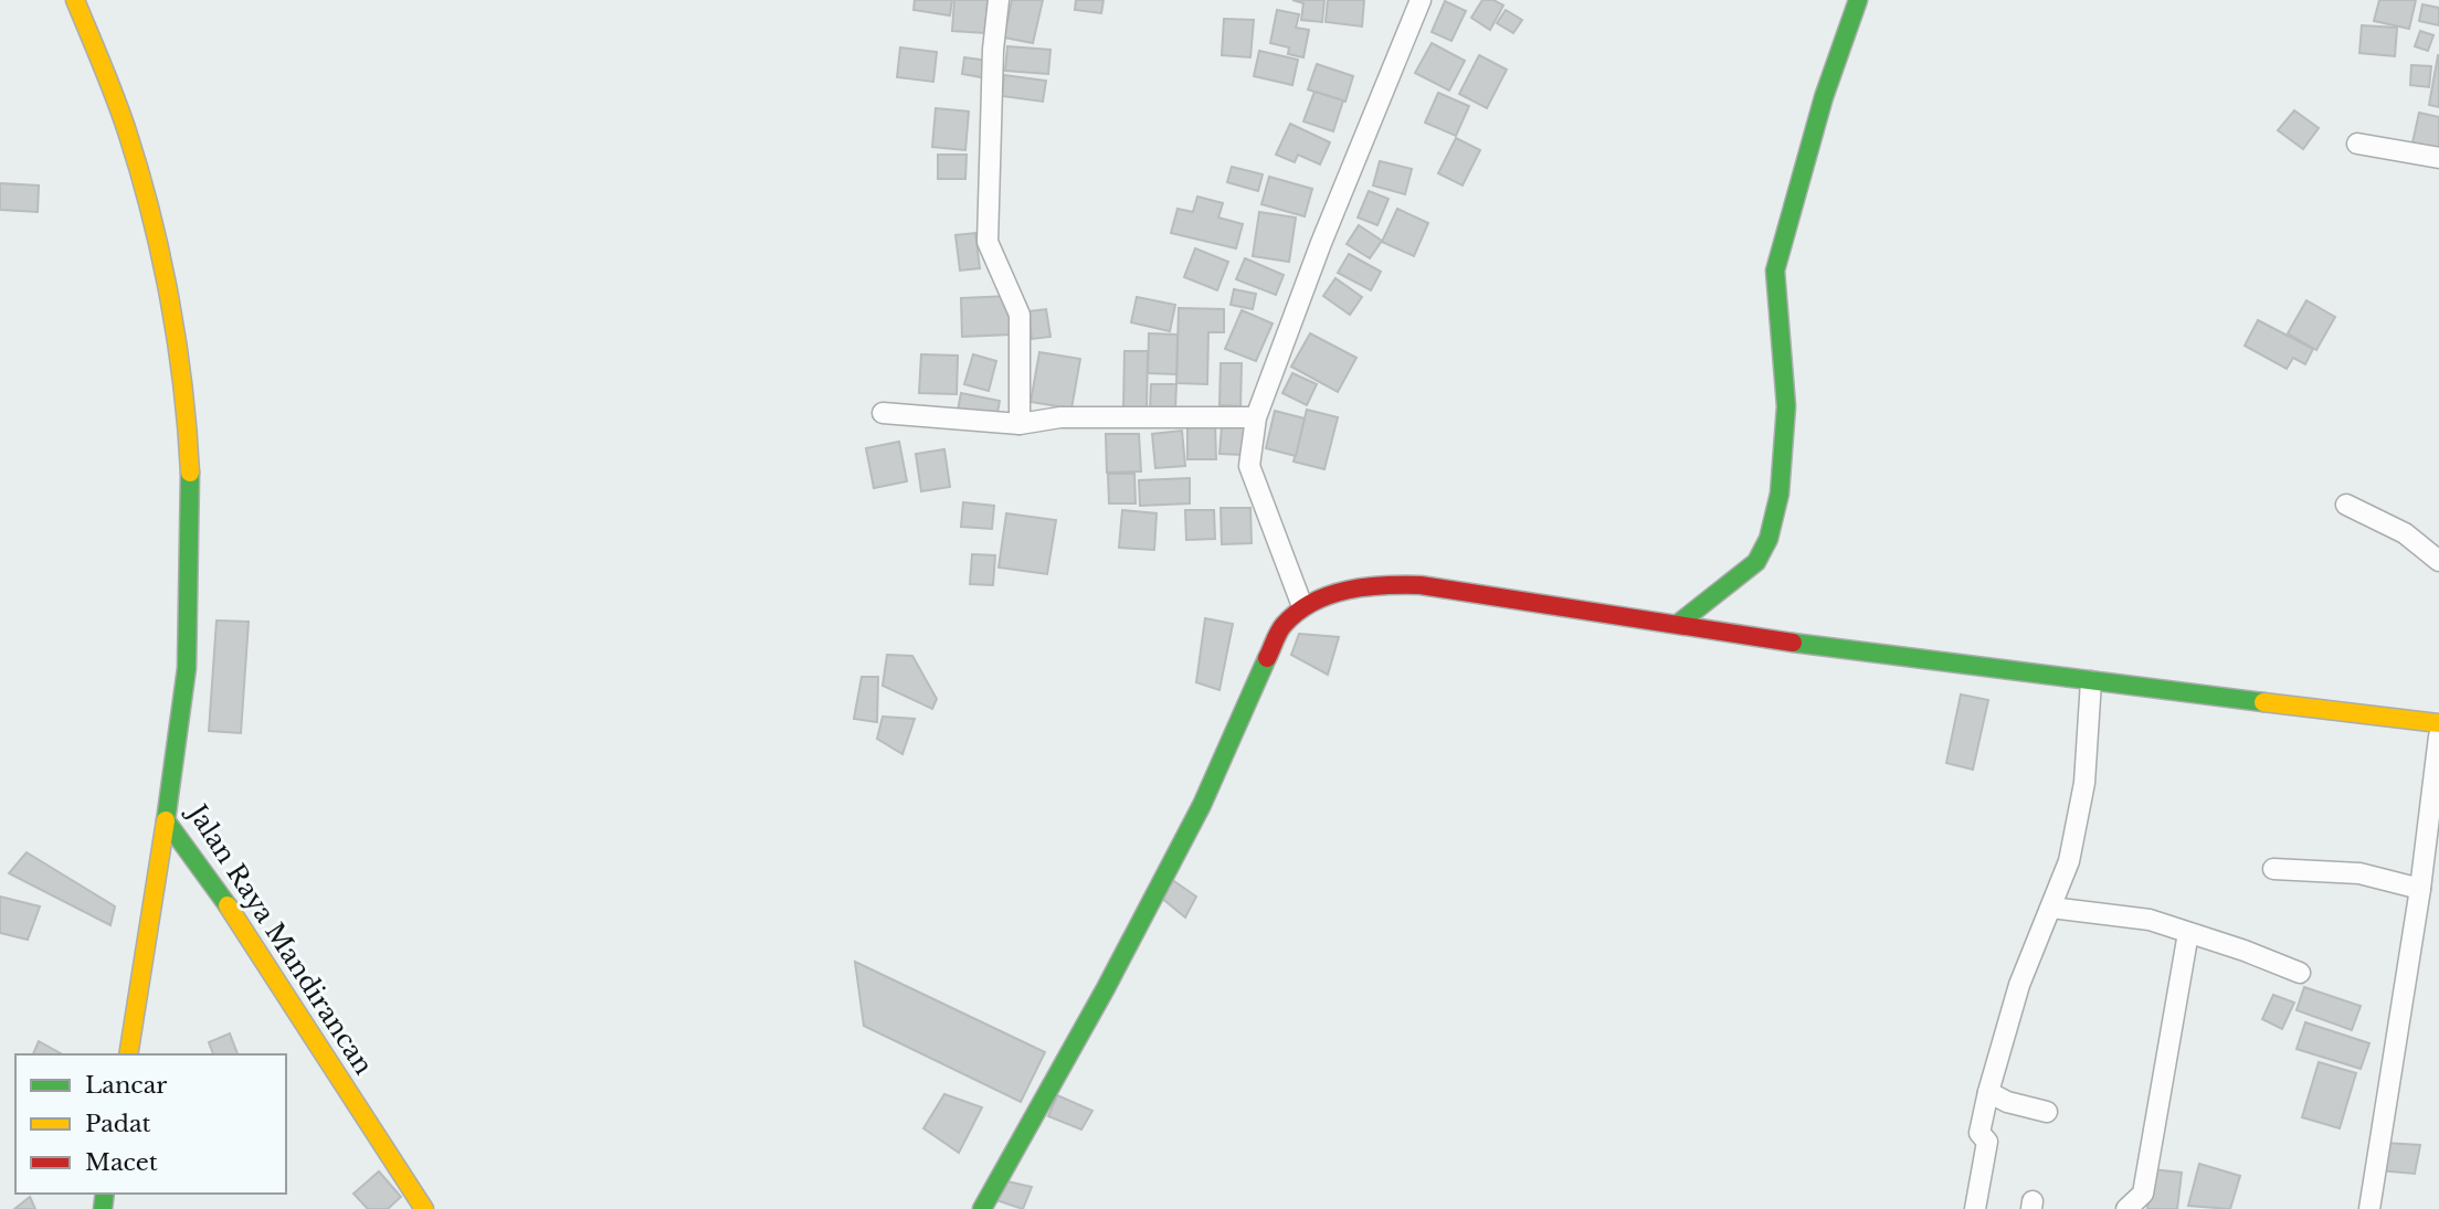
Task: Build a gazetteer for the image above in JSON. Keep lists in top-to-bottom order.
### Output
{
  "streets": {
    "street": ["Jalan Raya Mandirancan"]
  },
  "legend": ["Lancar", "Padat", "Macet"]
}
